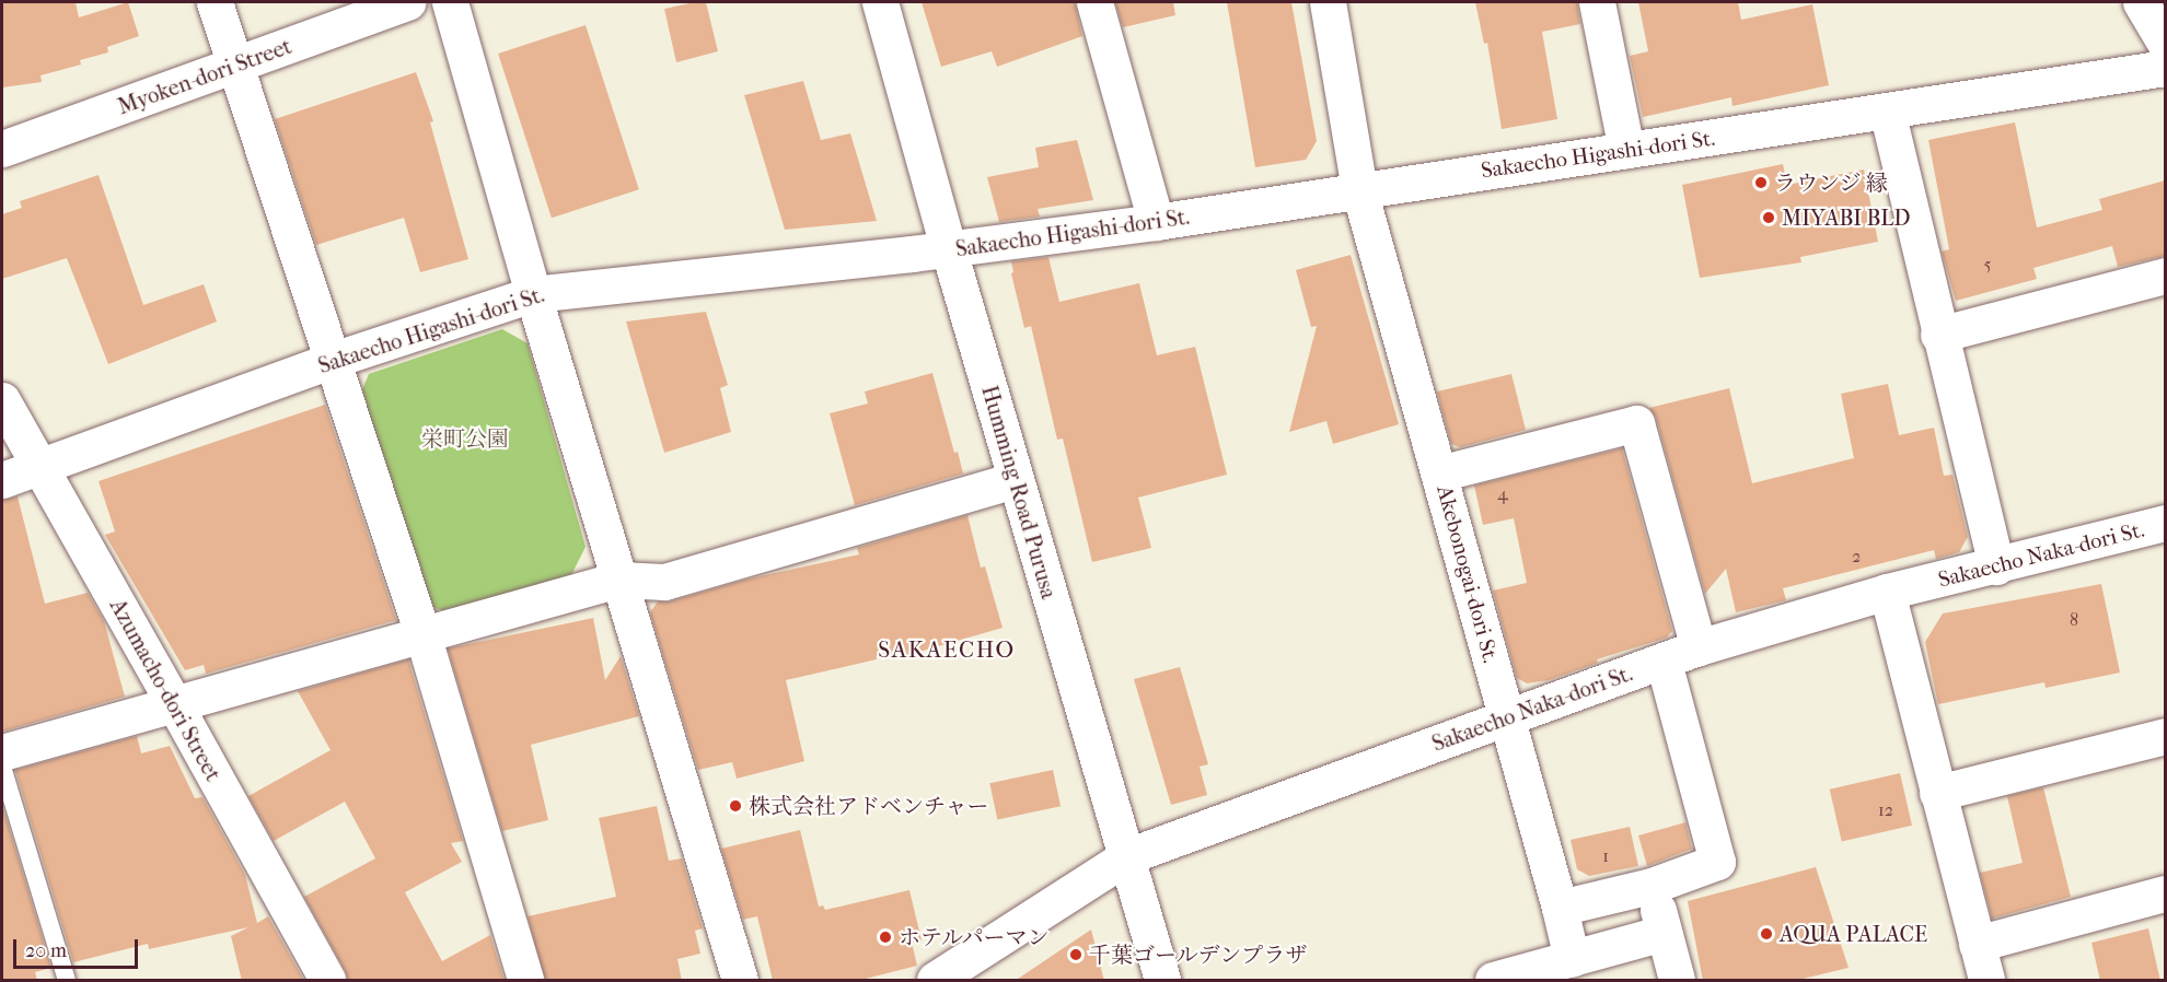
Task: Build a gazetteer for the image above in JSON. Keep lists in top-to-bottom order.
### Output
{
  "streets": {
    "street": [
      "Myoken-dori Street",
      "Sakaecho Higashi-dori St.",
      "Humming Road Purusa",
      "Sakaecho Naka-dori St.",
      "Akebonogai-dori St.",
      "Azumacho-dori Street"
    ]
  },
  "crossings": [
    ["Sakaecho Higashi-dori St.", "Humming Road Purusa"],
    ["Sakaecho Higashi-dori St.", "Akebonogai-dori St."],
    ["Sakaecho Higashi-dori St.", "Azumacho-dori Street"],
    ["Humming Road Purusa", "Sakaecho Naka-dori St."],
    ["Sakaecho Naka-dori St.", "Akebonogai-dori St."]
  ],
  "districts": ["SAKAECHO"],
  "parks": ["栄町公園"],
  "places": [
    "ラウンジ 縁",
    "MIYABI BLD",
    "株式会社アドベンチャー",
    "AQUA PALACE",
    "ホテルパーマン",
    "千葉ゴールデンプラザ"
  ],
  "house_numbers": [
    "5",
    "4",
    "2",
    "8",
    "12",
    "1"
  ],
  "scale_bar": "20 m"
}
